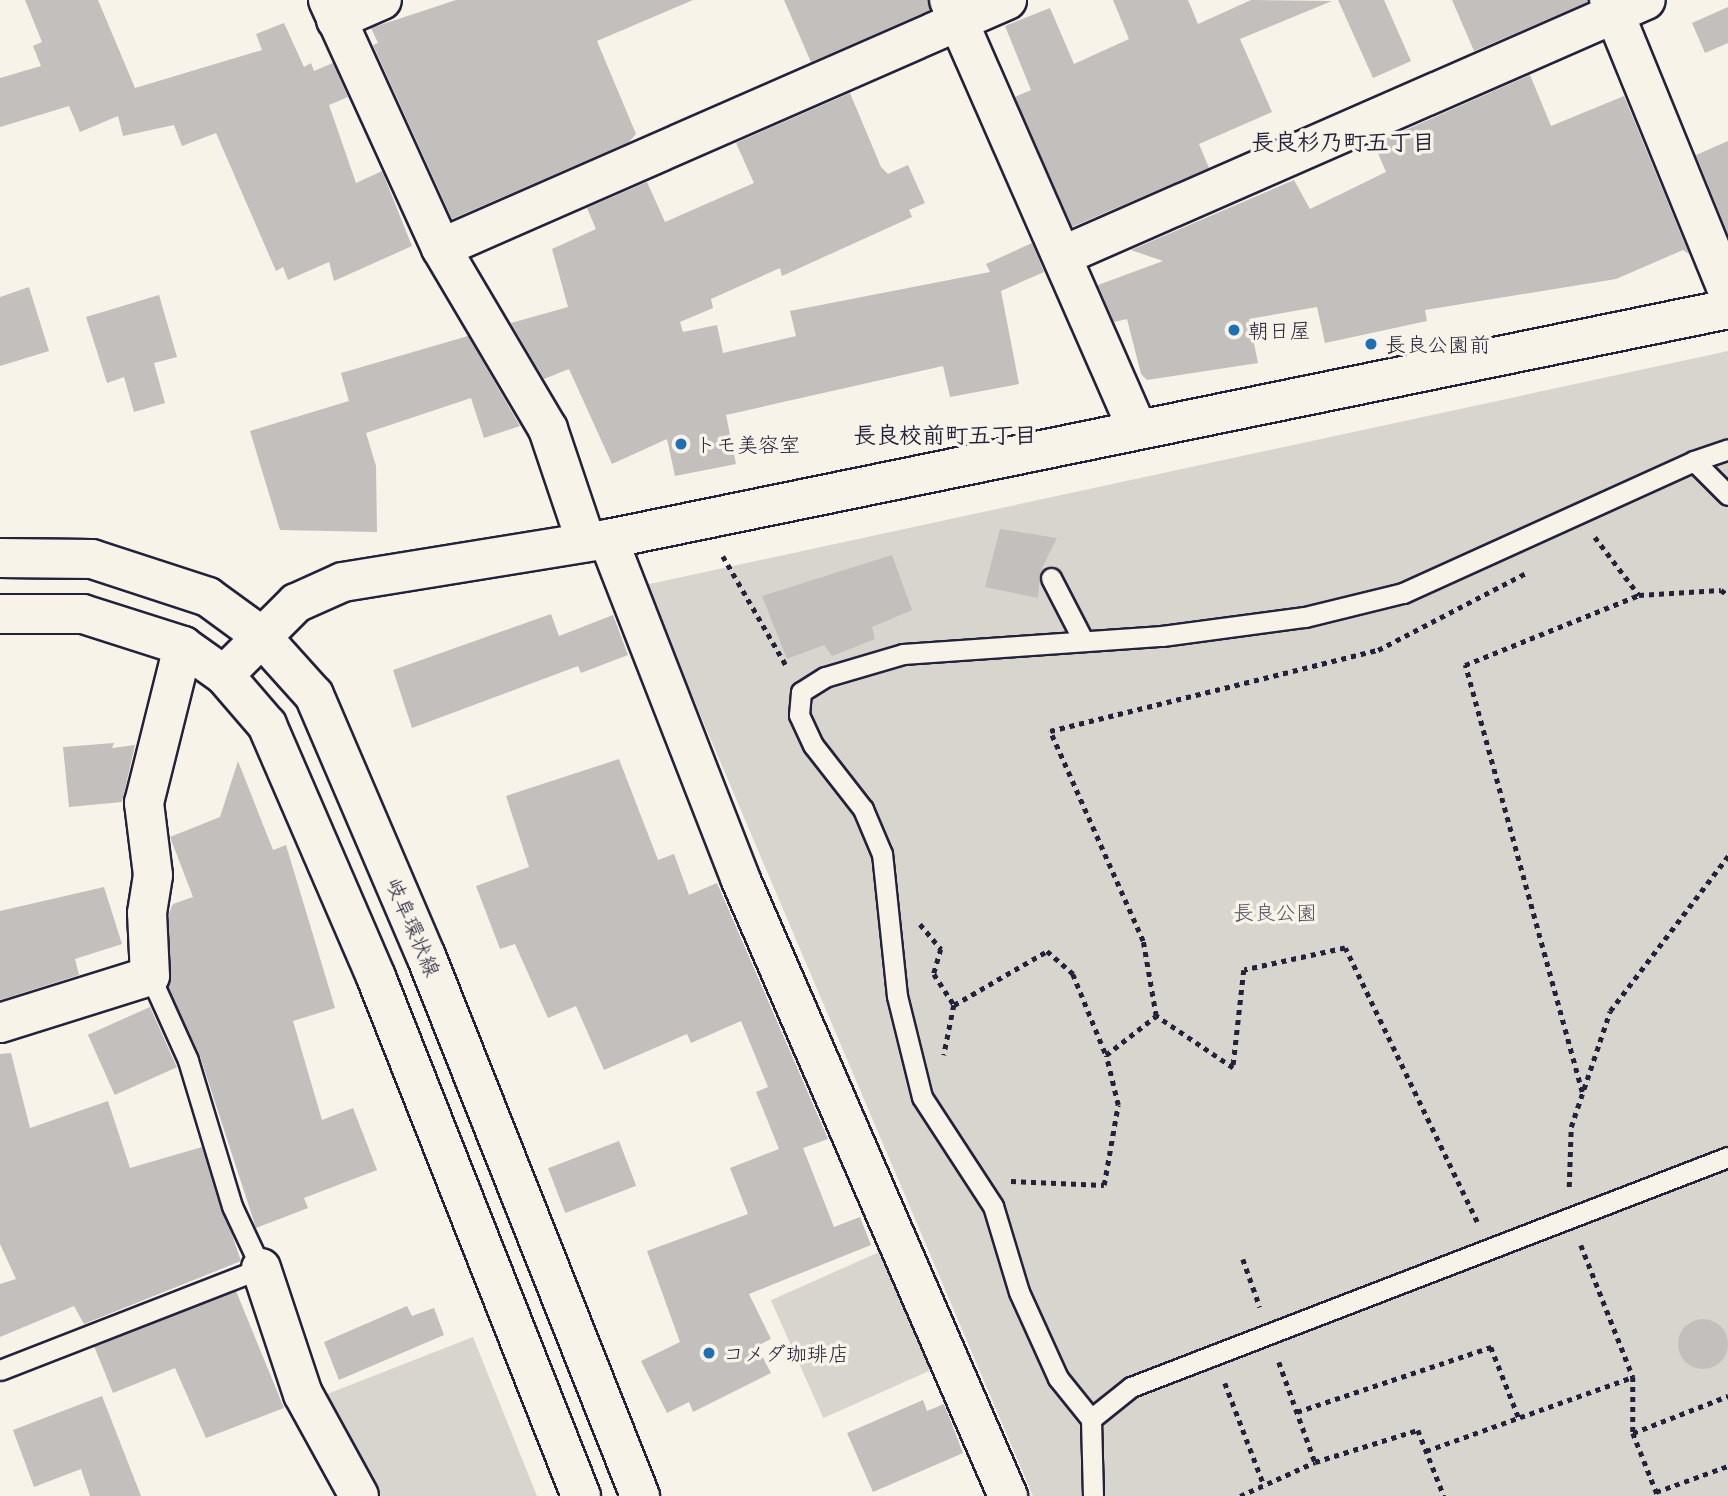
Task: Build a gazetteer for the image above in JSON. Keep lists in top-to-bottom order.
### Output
{
  "streets": {
    "street": ["岐阜環状線"]
  },
  "districts": ["長良杉乃町五丁目", "長良校前町五丁目"],
  "parks": ["長良公園"],
  "places": [
    "朝日屋",
    "長良公園前",
    "トモ美容室",
    "コメダ珈琲店"
  ]
}
